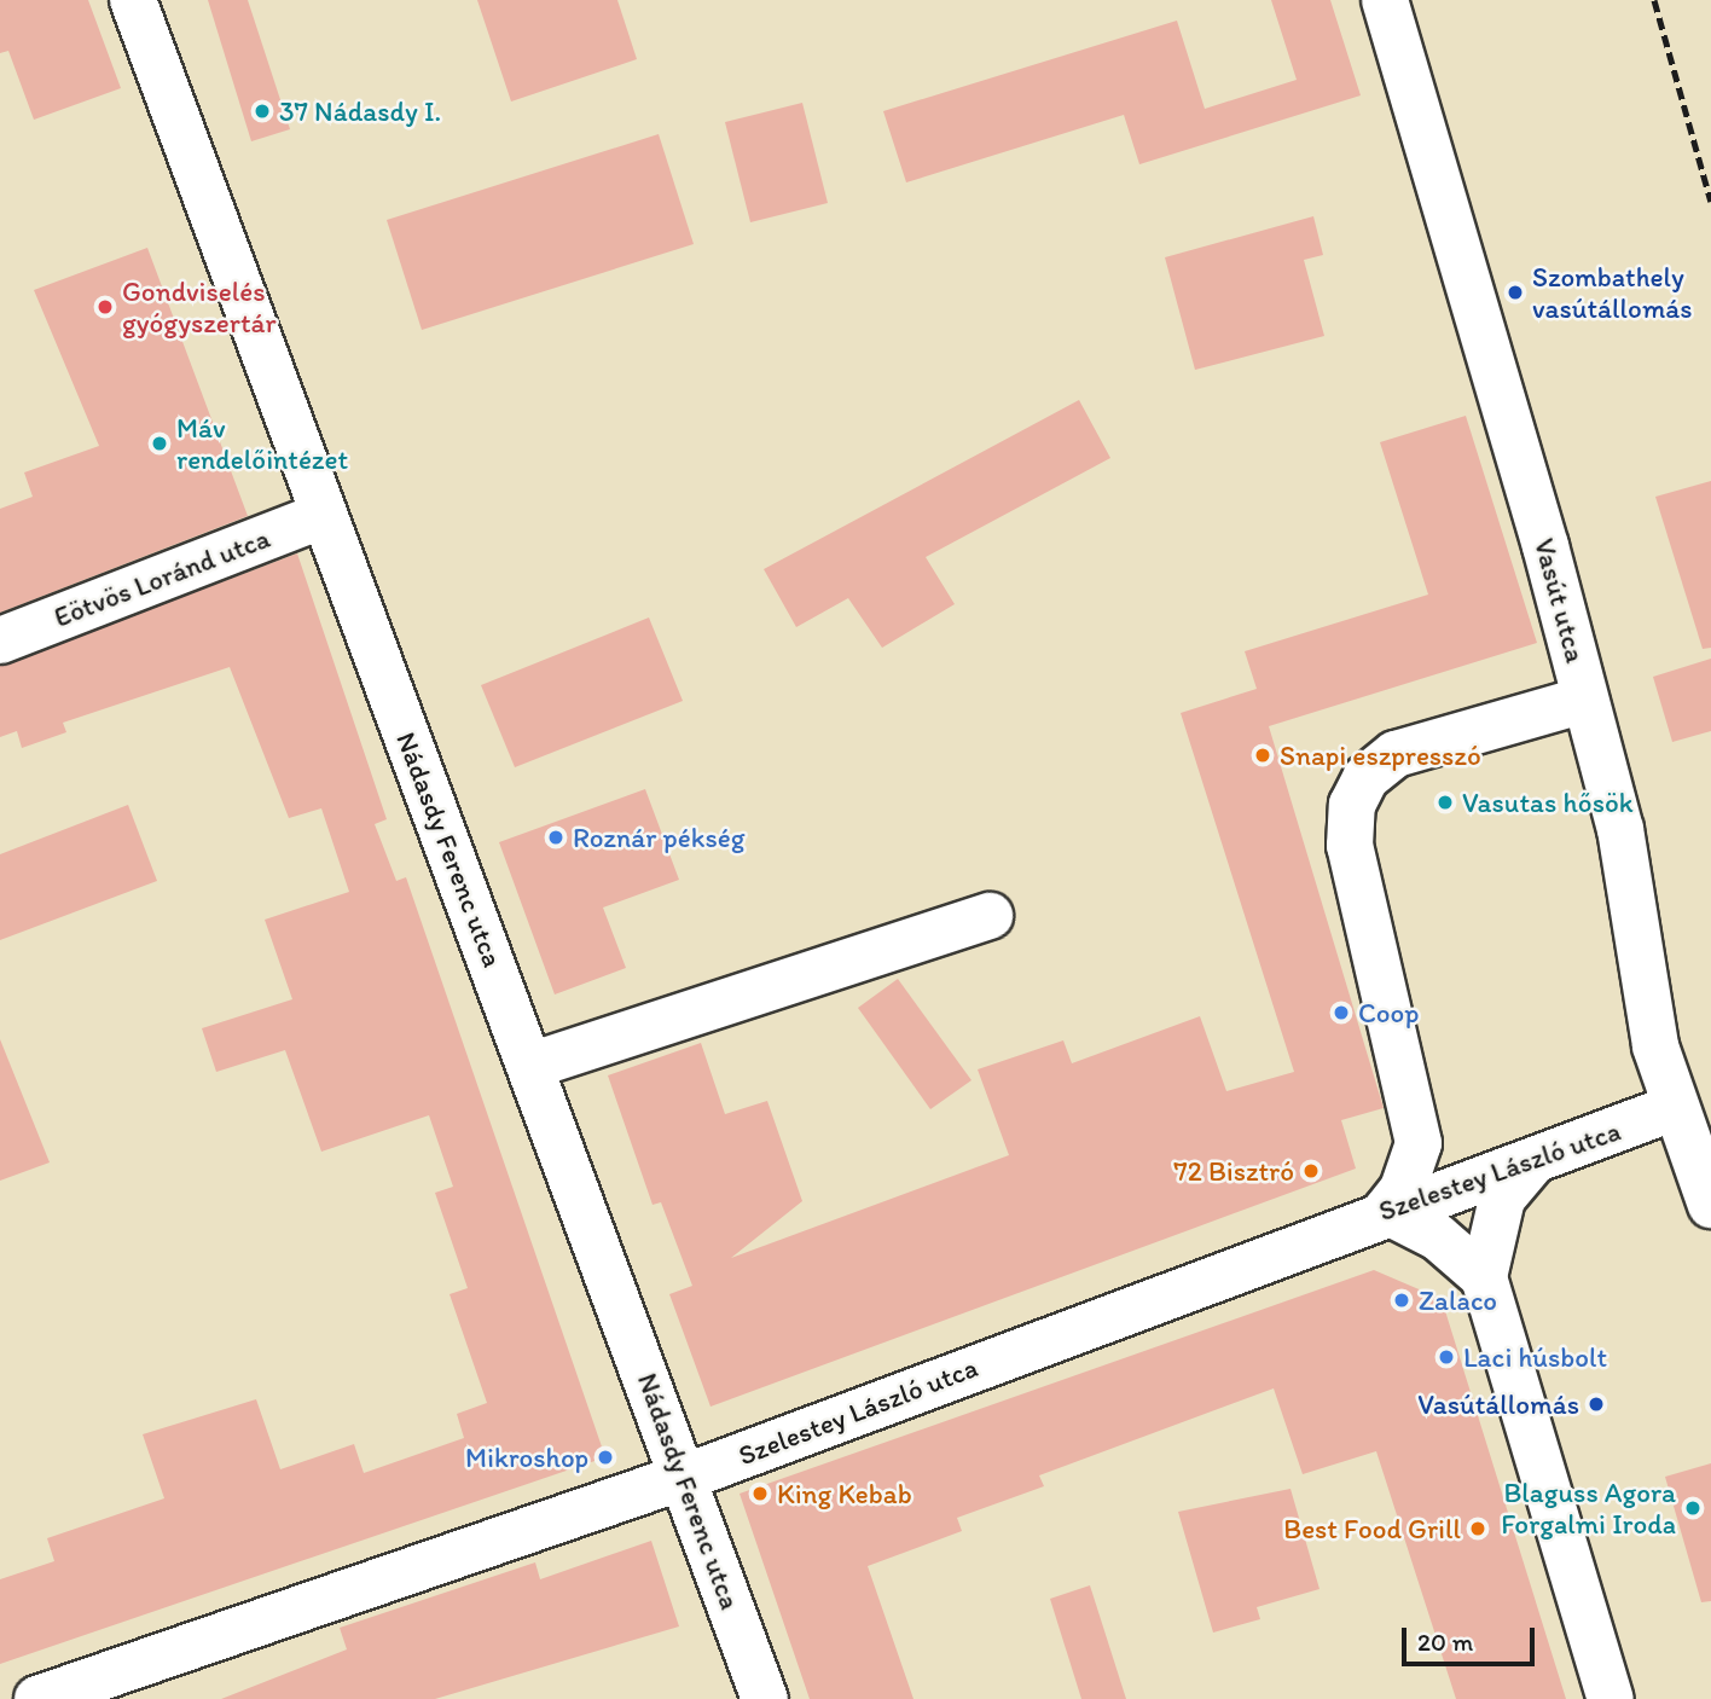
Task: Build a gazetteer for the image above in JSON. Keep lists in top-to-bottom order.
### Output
{
  "streets": {
    "street": [
      "Eötvös Loránd utca",
      "Vasút utca",
      "Nádasdy Ferenc utca",
      "Szelestey László utca"
    ]
  },
  "crossings": [
    ["Eötvös Loránd utca", "Nádasdy Ferenc utca"],
    ["Vasút utca", "Szelestey László utca"],
    ["Nádasdy Ferenc utca", "Szelestey László utca"]
  ],
  "places": [
    "37 Nádasdy I.",
    "Szombathely vasútállomás",
    "Gondviselés gyógyszertár",
    "Máv rendelőintézet",
    "Snapi eszpresszó",
    "Vasutas hősök",
    "Roznár pékség",
    "Coop",
    "72 Bisztró",
    "Zalaco",
    "Laci húsbolt",
    "Vasútállomás",
    "Mikroshop",
    "King Kebab",
    "Blaguss Agora Forgalmi Iroda",
    "Best Food Grill"
  ],
  "scale_bar": "20 m"
}
